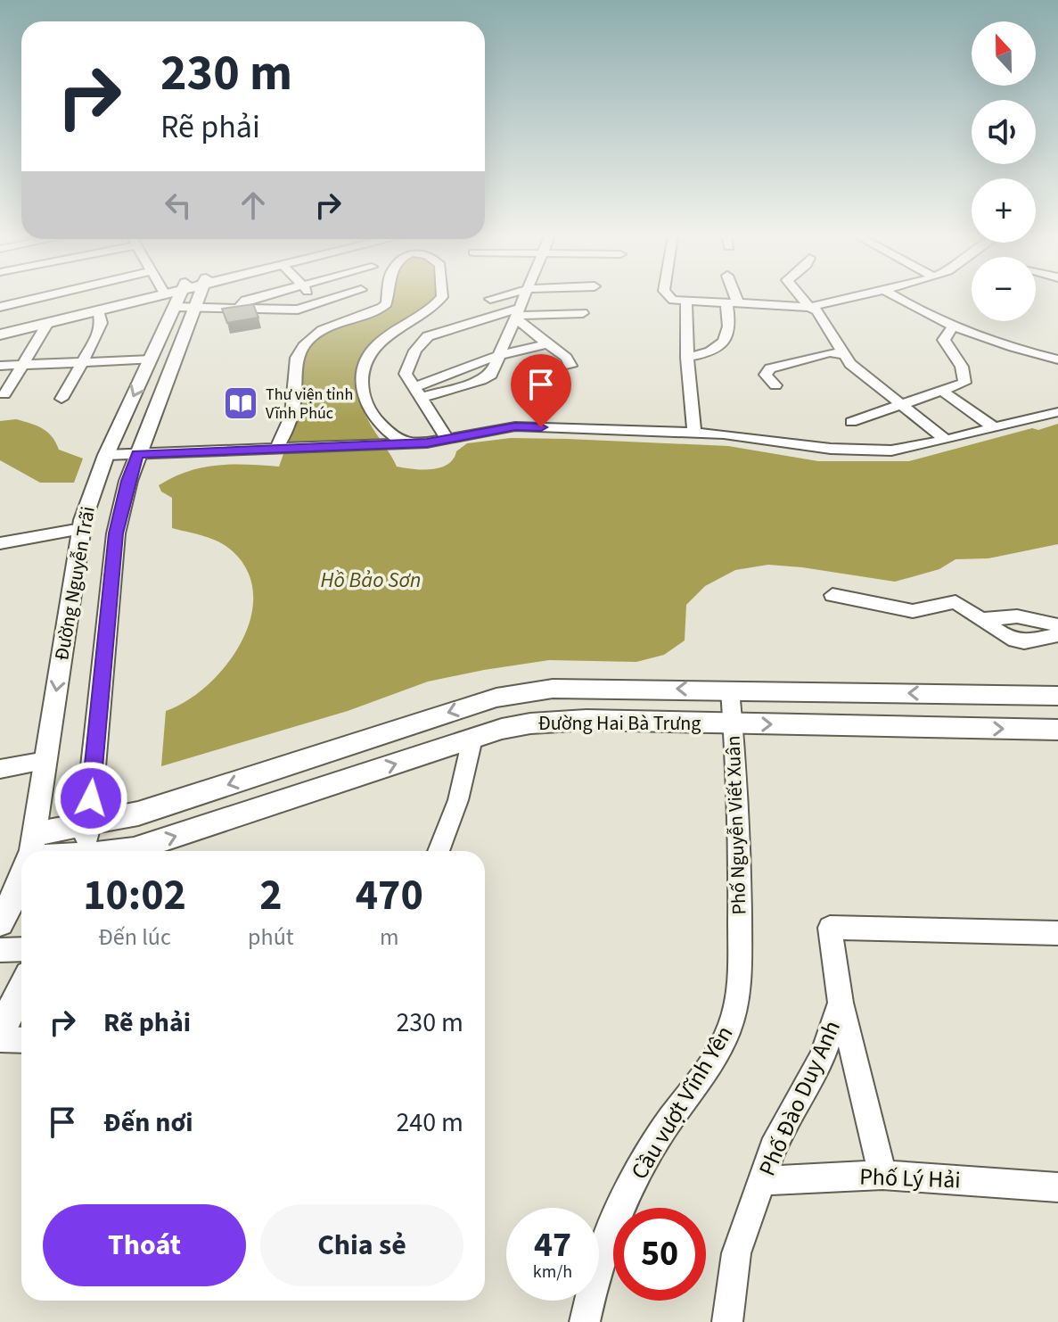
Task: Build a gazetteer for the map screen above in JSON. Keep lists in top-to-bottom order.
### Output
{
  "streets": {
    "main road": ["Đường Nguyễn Trãi", "Đường Hai Bà Trưng"],
    "street": [
      "Phố Nguyễn Viết Xuân",
      "Phố Đào Duy Anh",
      "Cầu vượt Vĩnh Yên",
      "Phố Lý Hải"
    ]
  },
  "crossings": [
    ["Đường Nguyễn Trãi", "Đường Hai Bà Trưng"],
    ["Đường Hai Bà Trưng", "Phố Nguyễn Viết Xuân"],
    ["Phố Nguyễn Viết Xuân", "Cầu vượt Vĩnh Yên"],
    ["Phố Đào Duy Anh", "Phố Lý Hải"]
  ],
  "water": ["Hồ Bảo Sơn"],
  "places": {
    "library": ["Thư viện tỉnh Vĩnh Phúc"]
  },
  "north": "top",
  "page": {
    "map_buttons": ["+", "−"],
    "turn": ["230 m", "Rẽ phải"],
    "eta": [
      "10:02",
      "Đến lúc",
      "2",
      "phút",
      "470",
      "m"
    ],
    "list": [
      {
        "name": "Rẽ phải",
        "value": "230 m"
      },
      {
        "name": "Đến nơi",
        "value": "240 m"
      }
    ],
    "buttons": ["Thoát", "Chia sẻ"],
    "speed": "47 km/h",
    "limit": "50"
  }
}
